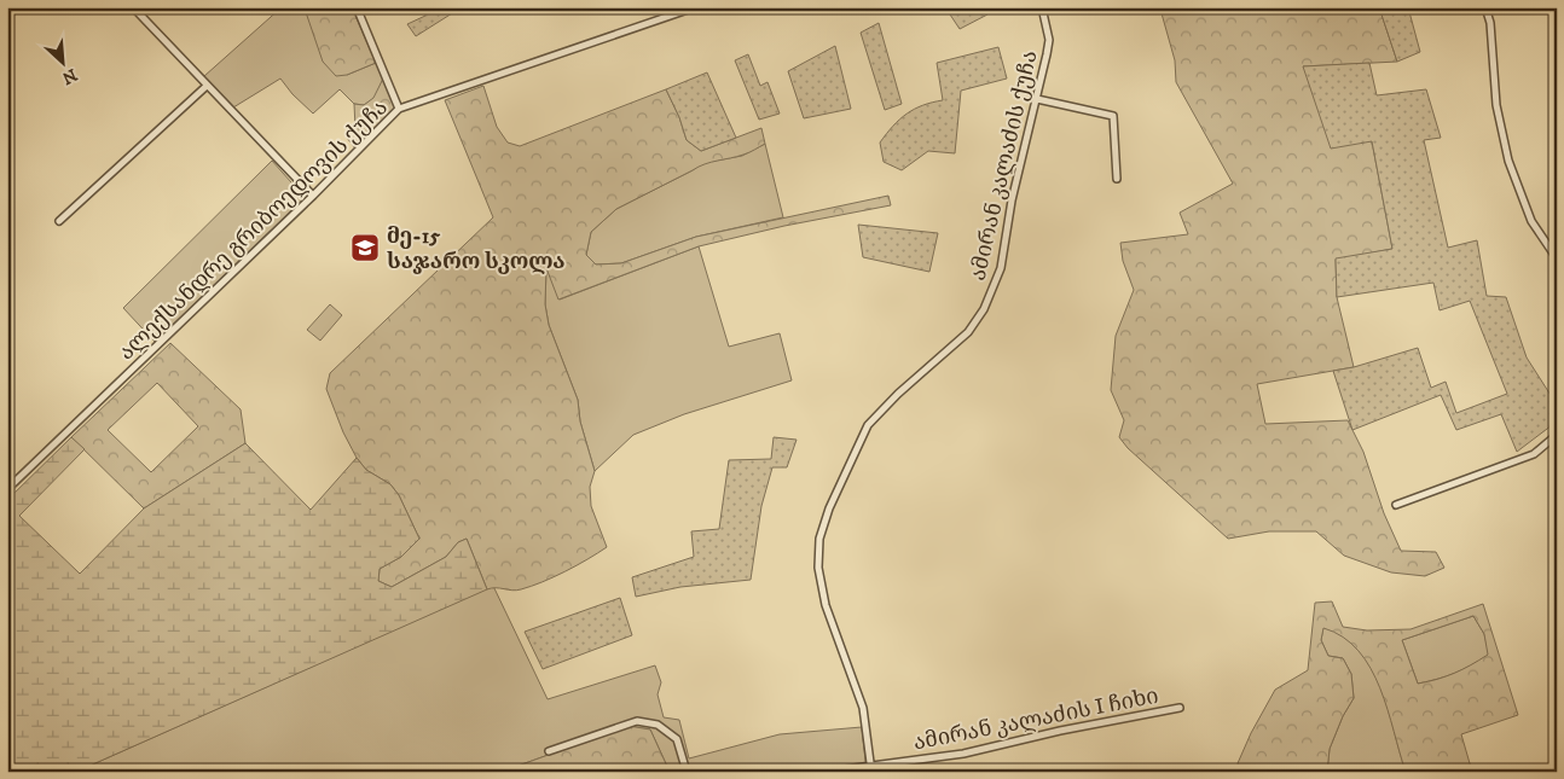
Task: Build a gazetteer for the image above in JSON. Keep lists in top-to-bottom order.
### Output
{
  "streets": {
    "street": ["ამირან კალაძის ქუჩა", "ალექსანდრე გრიბოედოვის ქუჩა", "ამირან კალაძის I ჩიხი"]
  },
  "crossings": [
    ["ამირან კალაძის ქუჩა", "ამირან კალაძის I ჩიხი"]
  ],
  "places": {
    "school or university": ["მე-15 საჯარო სკოლა"]
  },
  "north": "bottom right"
}
